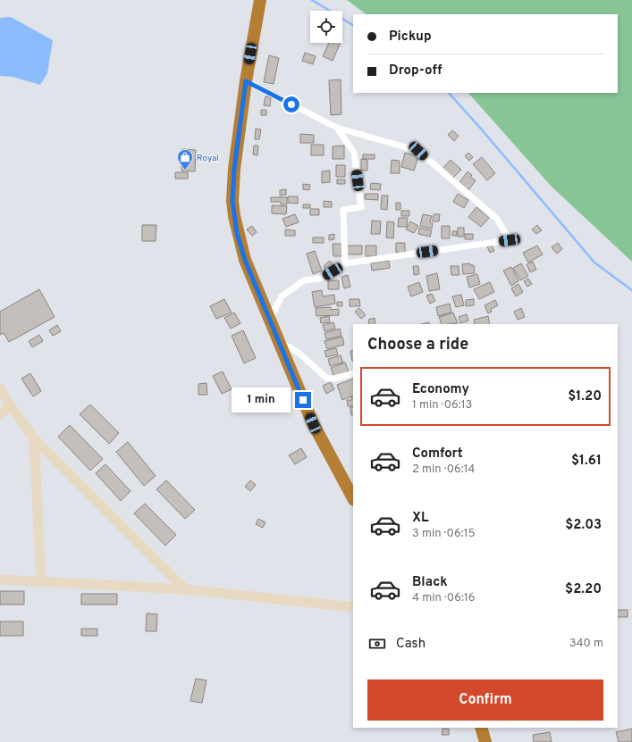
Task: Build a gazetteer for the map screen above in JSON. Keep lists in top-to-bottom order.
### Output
{
  "places": {
    "shop": ["Royal"]
  },
  "page": {
    "banner": ["Pickup", "Drop-off"],
    "heading": "Choose a ride",
    "list": [
      {
        "name": "Economy",
        "note": "1 min · 06:13",
        "value": "$1.20"
      },
      {
        "name": "Comfort",
        "note": "2 min · 06:14",
        "value": "$1.61"
      },
      {
        "name": "XL",
        "note": "3 min · 06:15",
        "value": "$2.03"
      },
      {
        "name": "Black",
        "note": "4 min · 06:16",
        "value": "$2.20"
      }
    ],
    "bubble": "1 min",
    "pay": ["Cash", "340 m"],
    "buttons": "Confirm"
  }
}
